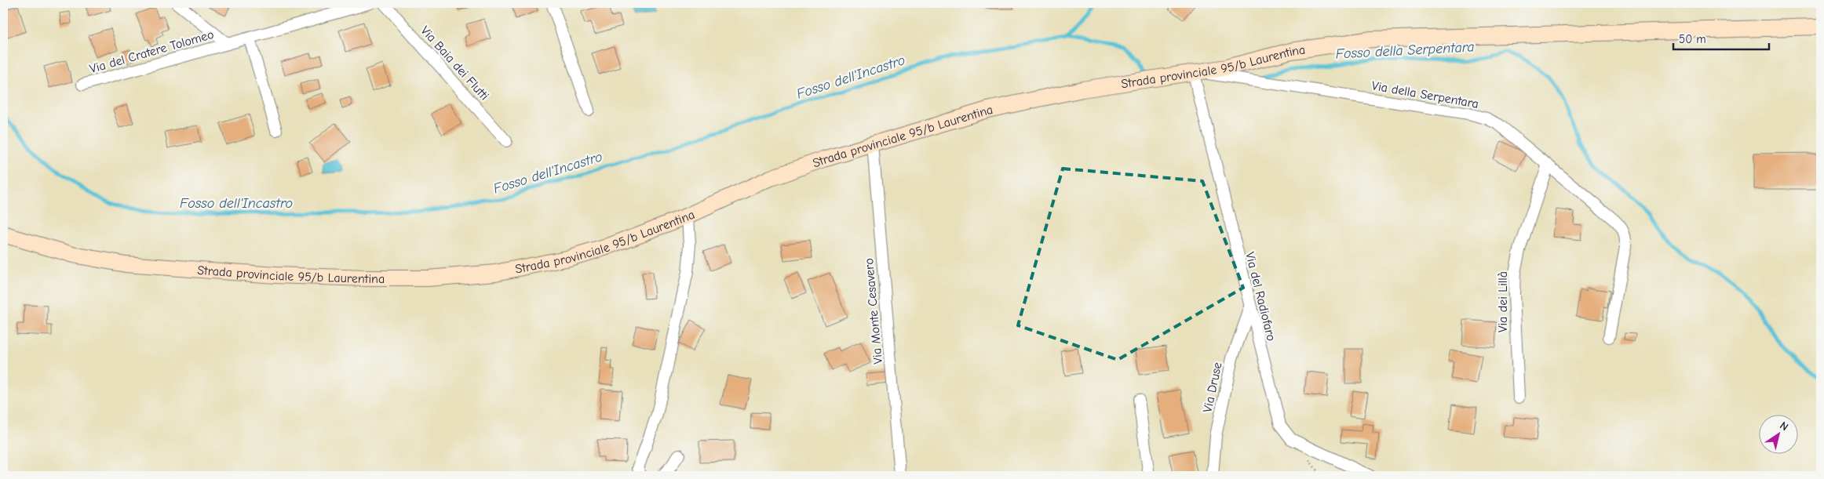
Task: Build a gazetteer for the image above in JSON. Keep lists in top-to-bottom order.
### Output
{
  "streets": {
    "main road": ["Strada provinciale 95/b Laurentina"],
    "street": [
      "Via del Cratere Tolomeo",
      "Via Baia dei Flutti",
      "Via della Serpentara",
      "Via del Radiofaro",
      "Via dei Lillà",
      "Via Monte Cesavero",
      "Via Druse"
    ]
  },
  "crossings": [
    ["Strada provinciale 95/b Laurentina", "Via della Serpentara"],
    ["Strada provinciale 95/b Laurentina", "Via del Radiofaro"],
    ["Strada provinciale 95/b Laurentina", "Via Monte Cesavero"],
    ["Via della Serpentara", "Via del Radiofaro"],
    ["Via della Serpentara", "Via dei Lillà"],
    ["Via del Radiofaro", "Via Druse"]
  ],
  "water": ["Fosso della Serpentara", "Fosso dell'Incastro"],
  "scale_bar": "50 m",
  "north": "top right"
}
